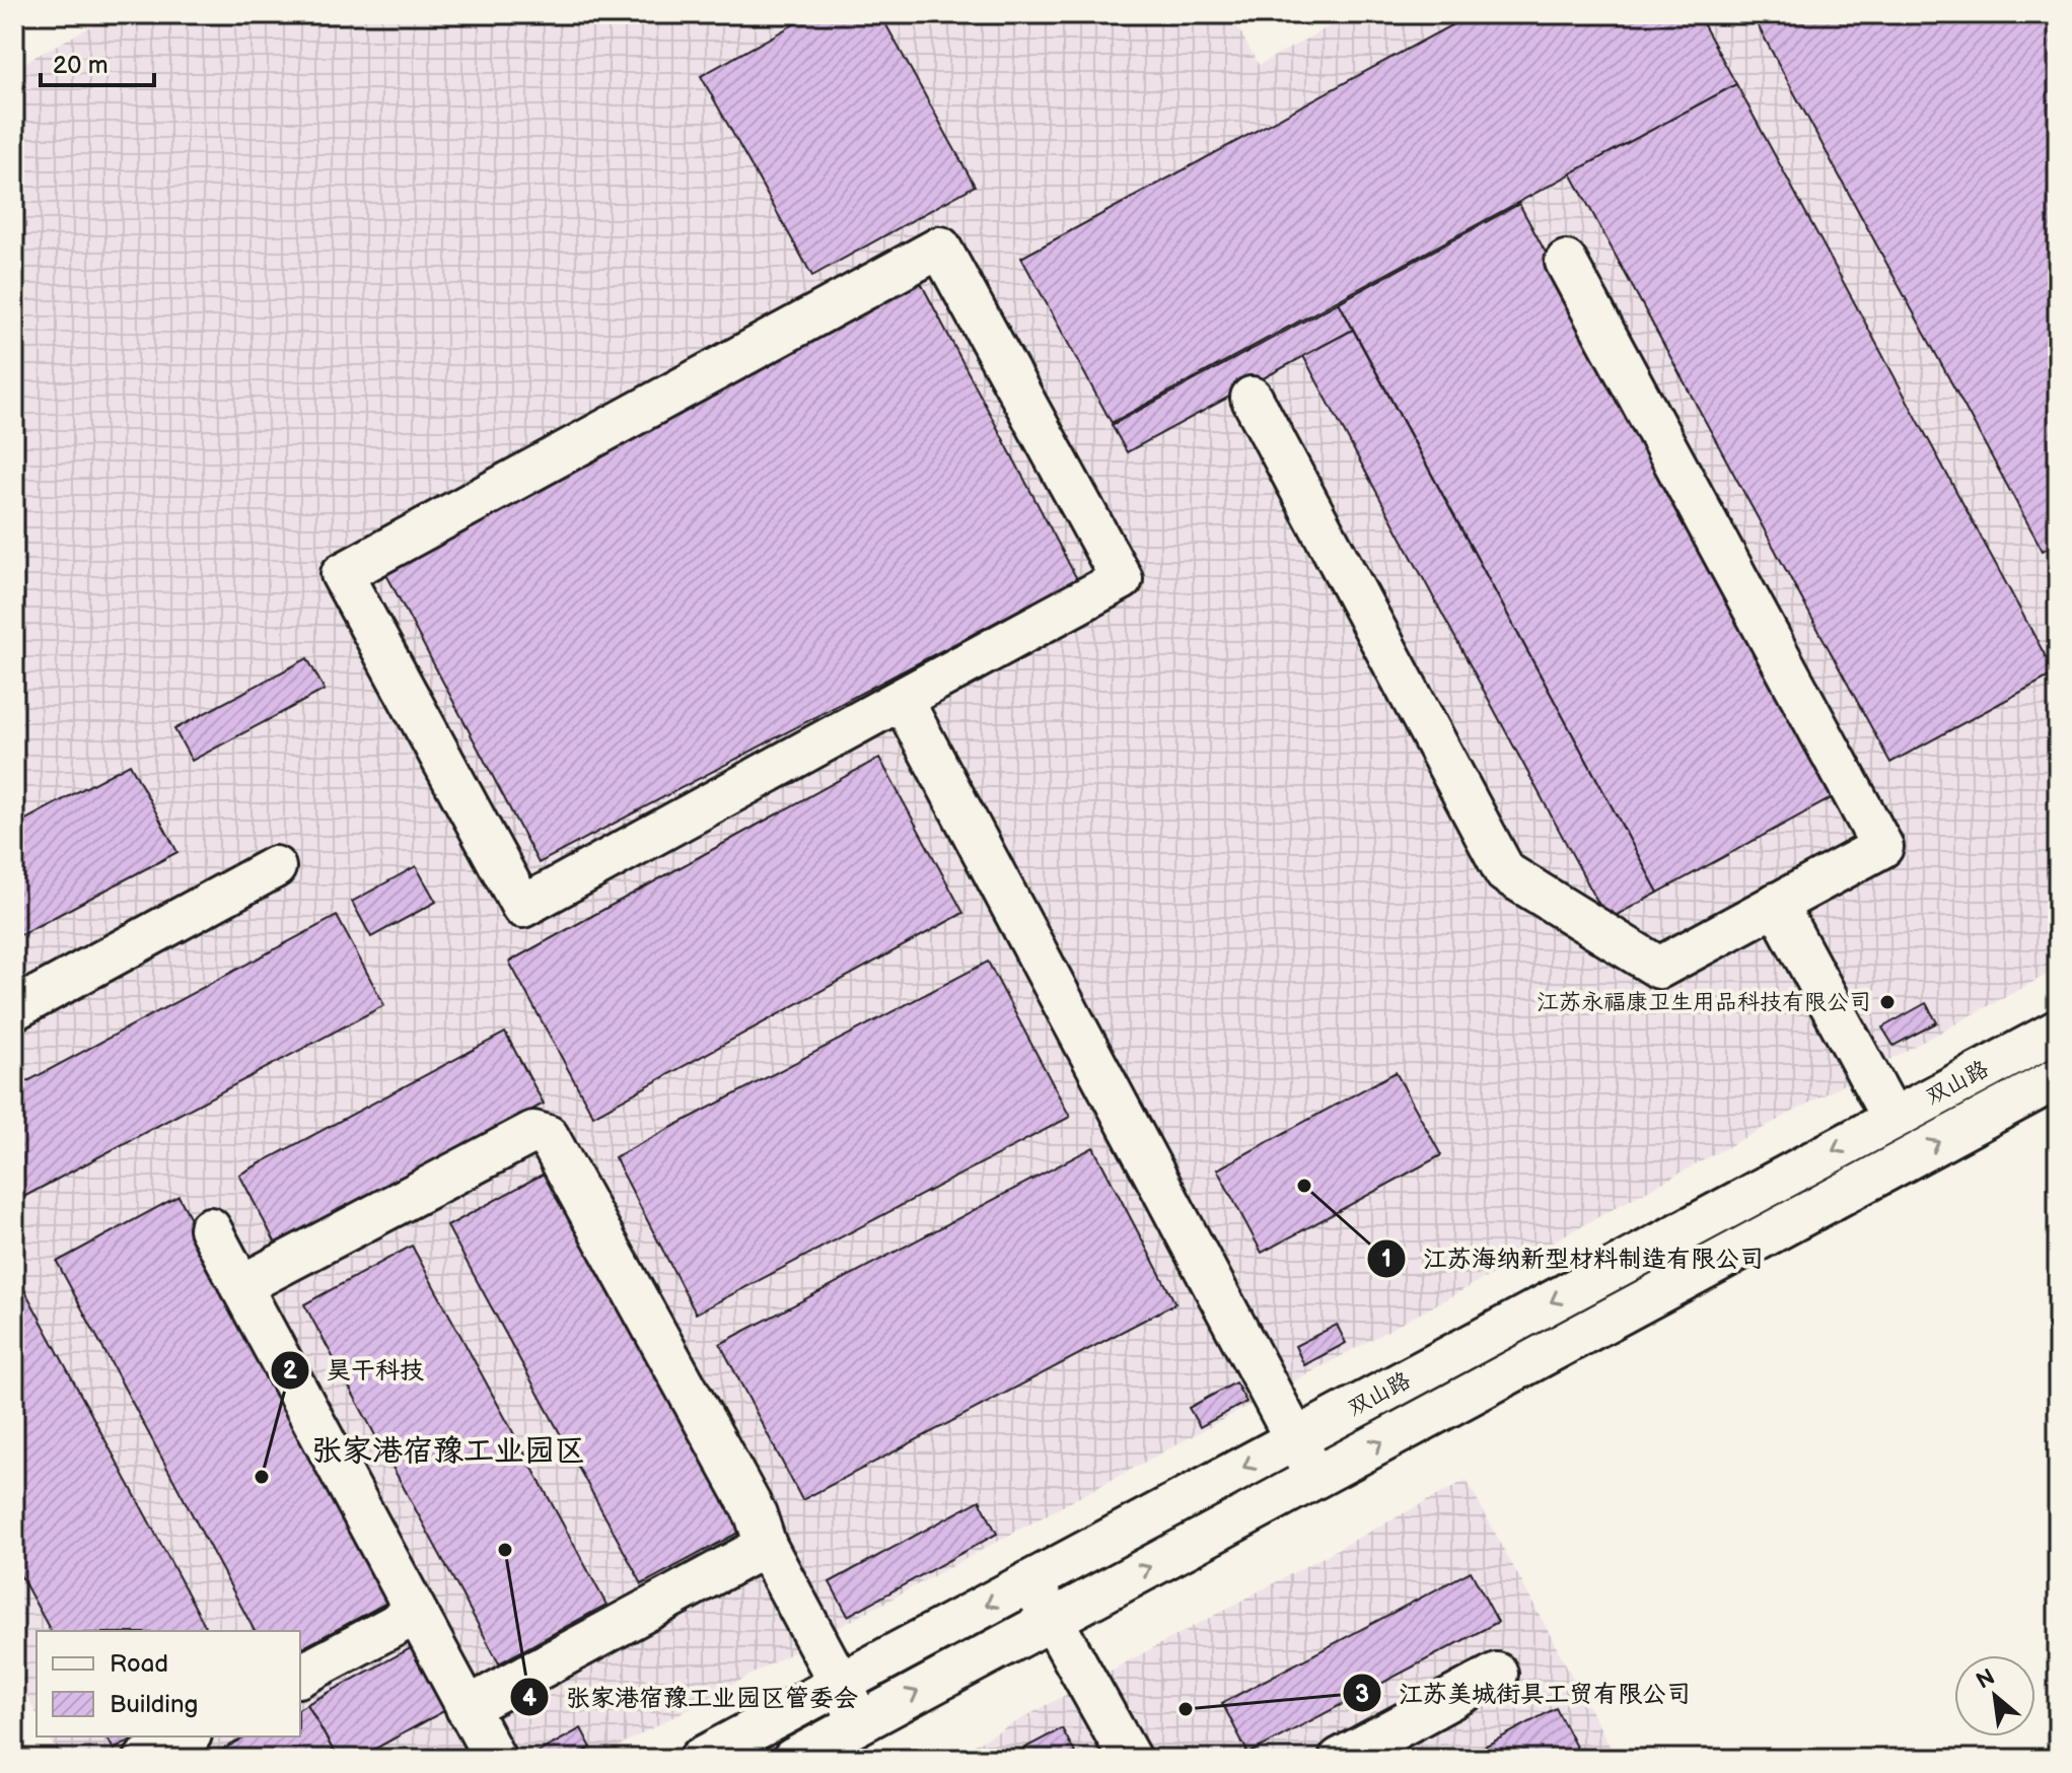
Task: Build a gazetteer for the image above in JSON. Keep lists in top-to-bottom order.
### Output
{
  "streets": {
    "street": ["双山路"]
  },
  "districts": ["张家港宿豫工业园区"],
  "places": [
    "江苏永福康卫生用品科技有限公司",
    "江苏海纳新型材料制造有限公司",
    "昊干科技",
    "张家港宿豫工业园区管委会",
    "江苏美城街具工贸有限公司"
  ],
  "legend": ["Road", "Building"],
  "scale_bar": "20 m",
  "north": "top left"
}
